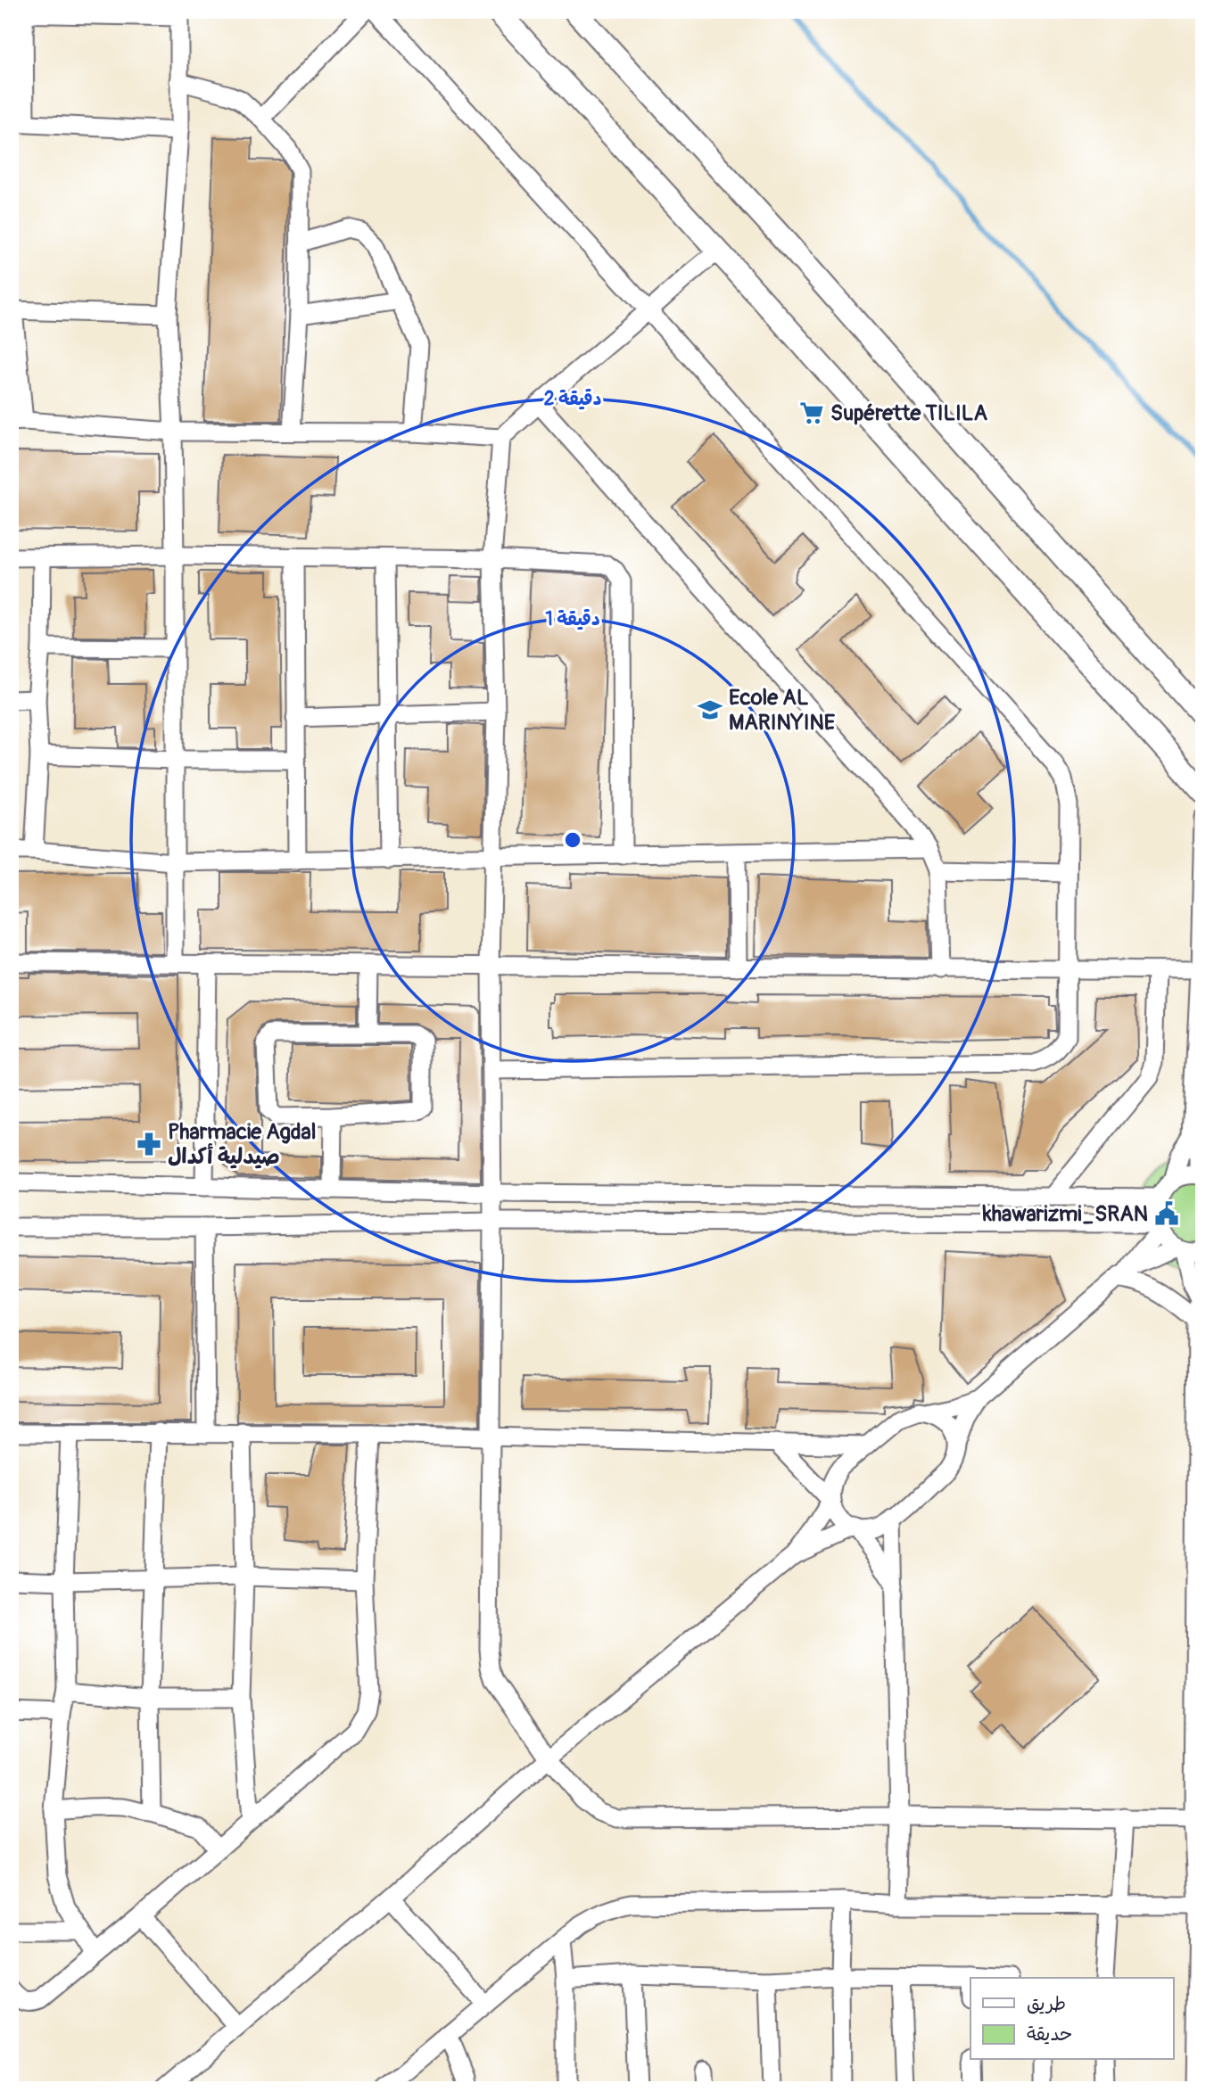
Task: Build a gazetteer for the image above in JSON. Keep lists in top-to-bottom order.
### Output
{
  "places": {
    "supermarket": ["Supérette TILILA"],
    "school or university": ["Ecole AL MARINYINE"],
    "pharmacy": ["Pharmacie Agdal صيدلية أكدال"],
    "public building": ["khawarizmi_SRAN"]
  },
  "legend": ["طريق", "حديقة"],
  "rings": ["2 دقيقة", "1 دقيقة"]
}
